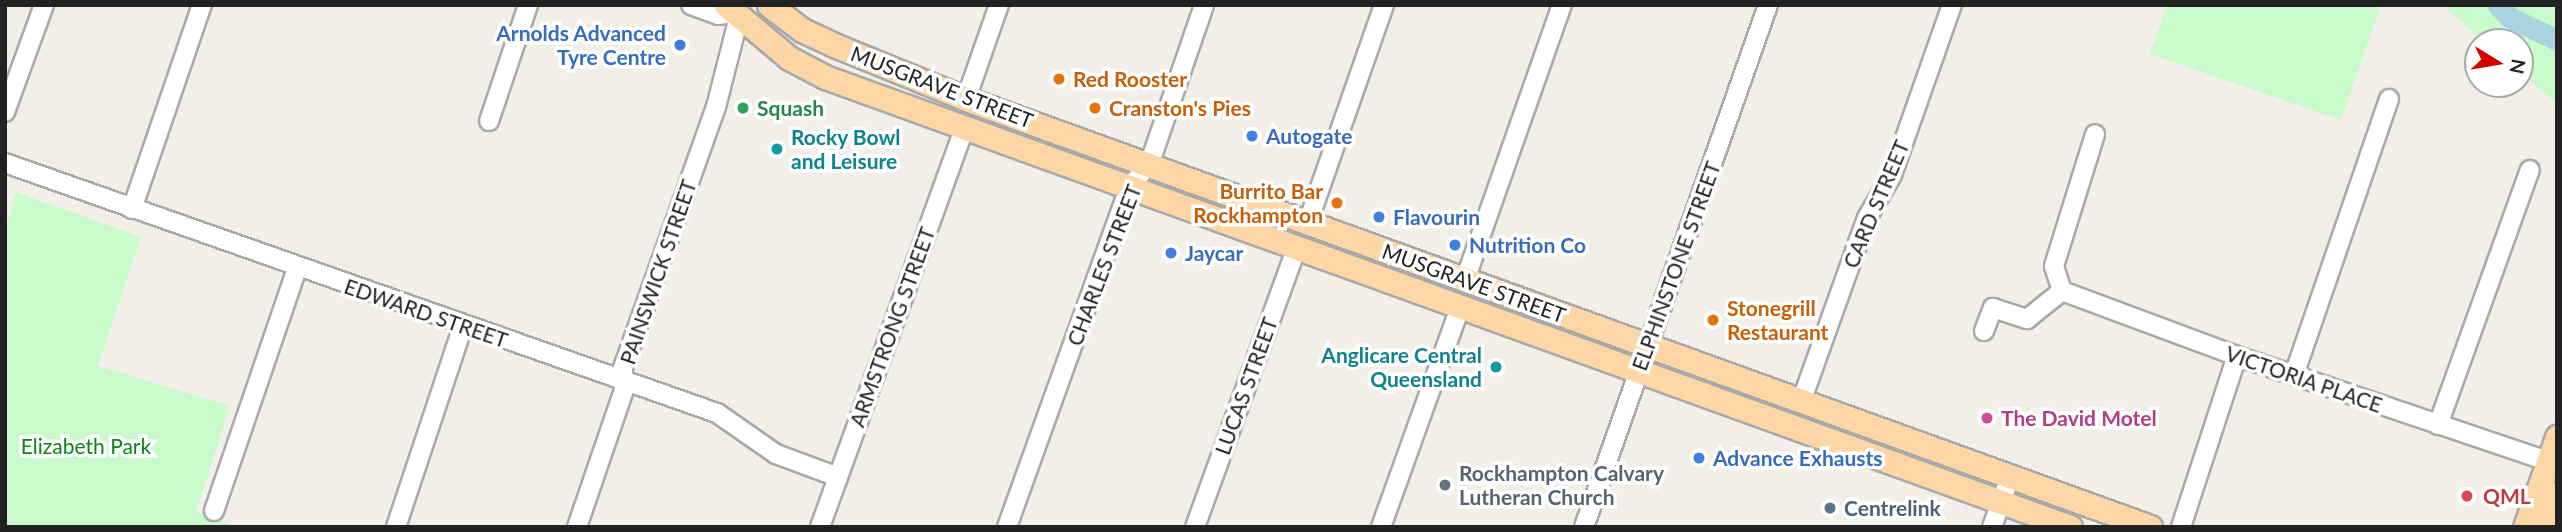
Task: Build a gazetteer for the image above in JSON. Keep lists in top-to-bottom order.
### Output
{
  "streets": {
    "main road": ["MUSGRAVE STREET"],
    "street": [
      "CARD STREET",
      "CHARLES STREET",
      "ELPHINSTONE STREET",
      "PAINSWICK STREET",
      "EDWARD STREET",
      "ARMSTRONG STREET",
      "VICTORIA PLACE",
      "LUCAS STREET"
    ]
  },
  "crossings": [
    ["MUSGRAVE STREET", "CARD STREET"],
    ["MUSGRAVE STREET", "CHARLES STREET"],
    ["MUSGRAVE STREET", "ELPHINSTONE STREET"],
    ["MUSGRAVE STREET", "PAINSWICK STREET"],
    ["MUSGRAVE STREET", "ARMSTRONG STREET"],
    ["MUSGRAVE STREET", "LUCAS STREET"],
    ["PAINSWICK STREET", "EDWARD STREET"],
    ["EDWARD STREET", "ARMSTRONG STREET"]
  ],
  "parks": ["Elizabeth Park"],
  "places": [
    "Arnolds Advanced Tyre Centre",
    "Red Rooster",
    "Squash",
    "Cranston's Pies",
    "Autogate",
    "Rocky Bowl and Leisure",
    "Burrito Bar Rockhampton",
    "Flavourin",
    "Nutrition Co",
    "Jaycar",
    "Stonegrill Restaurant",
    "Anglicare Central Queensland",
    "The David Motel",
    "Advance Exhausts",
    "Rockhampton Calvary Lutheran Church",
    "QML",
    "Centrelink"
  ],
  "north": "right"
}
